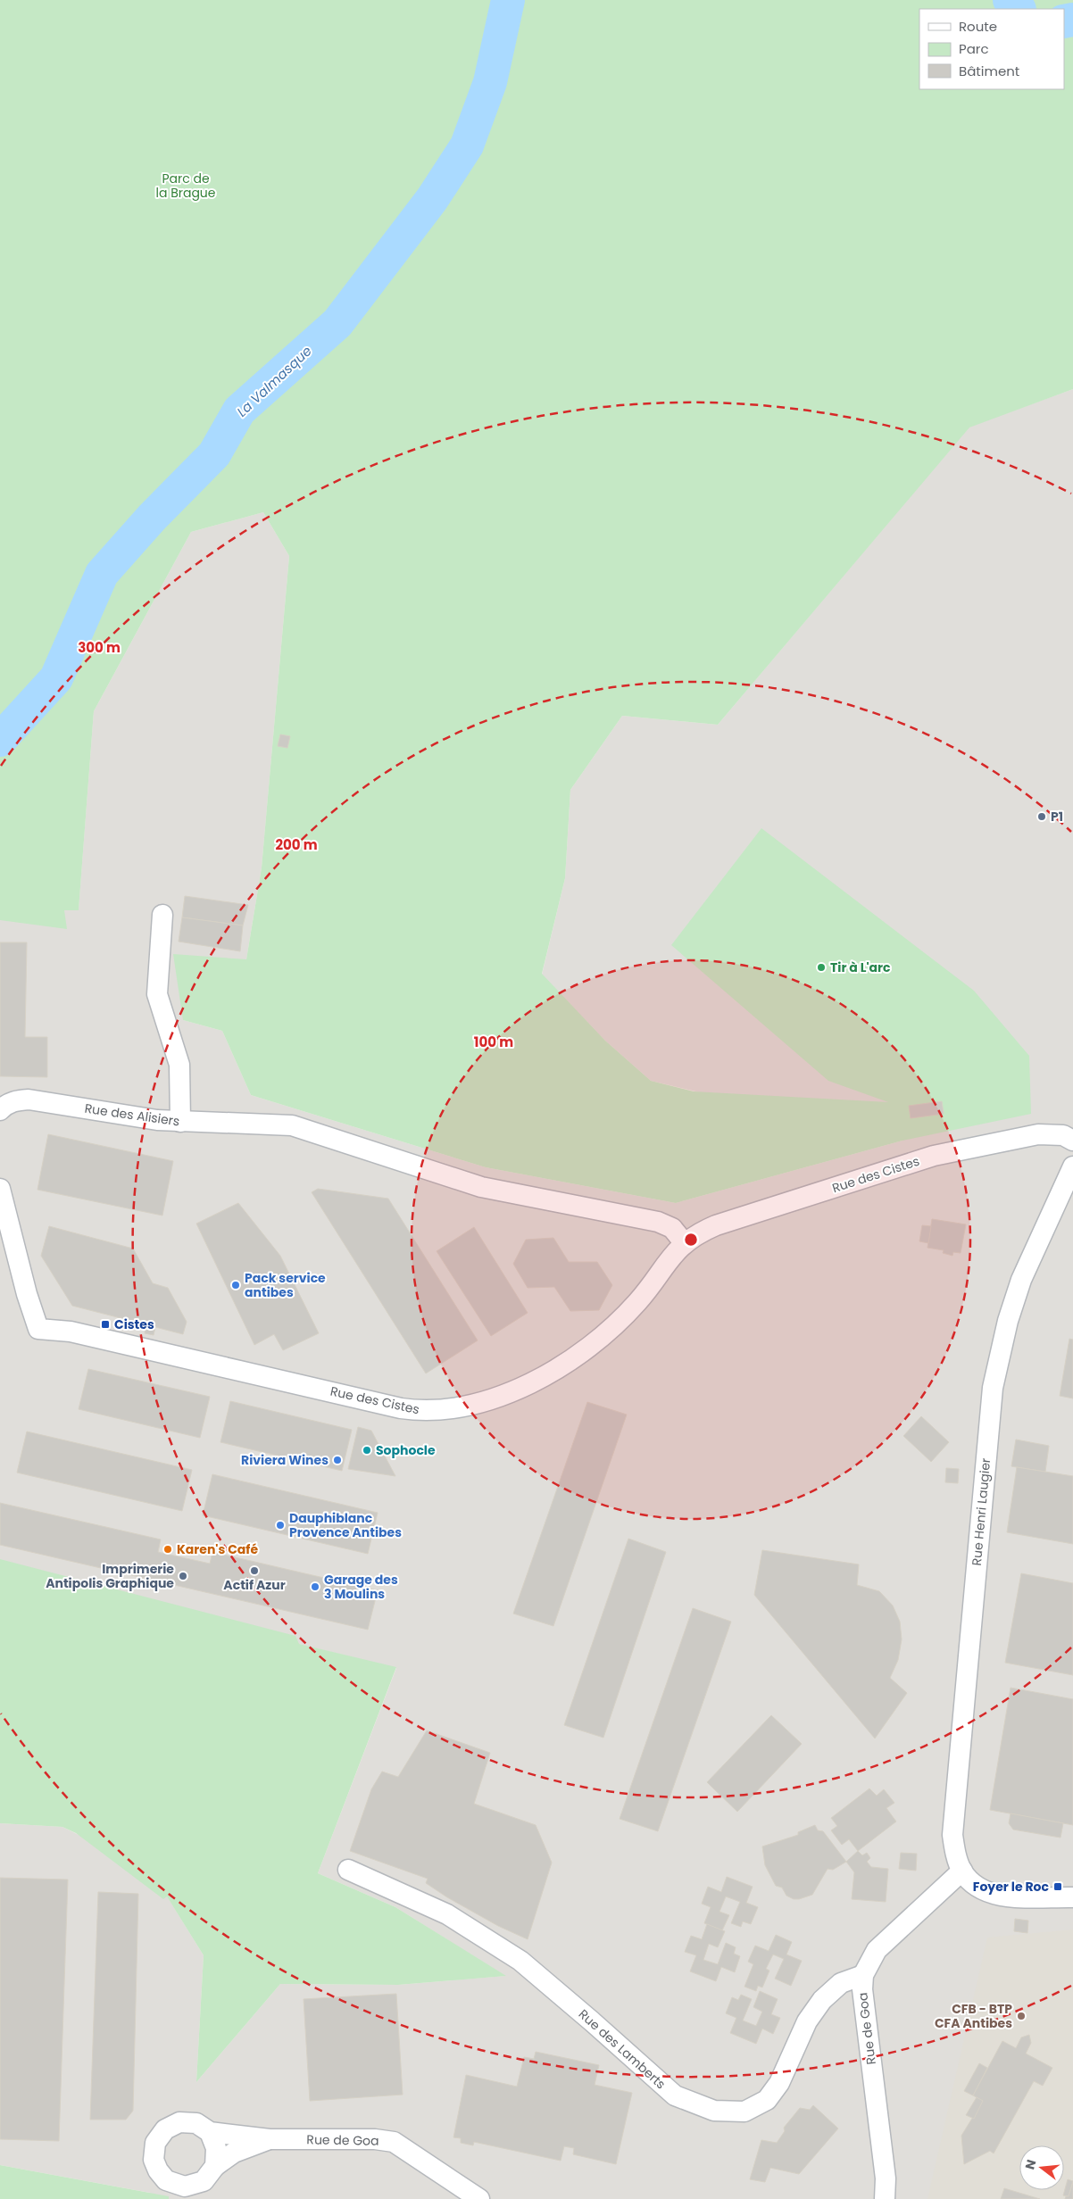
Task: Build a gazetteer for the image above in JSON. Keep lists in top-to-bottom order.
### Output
{
  "streets": {
    "street": [
      "Rue des Alisiers",
      "Rue des Cistes",
      "Rue Henri Laugier",
      "Rue de Goa",
      "Rue des Lamberts"
    ]
  },
  "crossings": [
    ["Rue des Alisiers", "Rue des Cistes"],
    ["Rue Henri Laugier", "Rue de Goa"],
    ["Rue de Goa", "Rue des Lamberts"]
  ],
  "water": ["La Valmasque"],
  "parks": ["Parc de la Brague"],
  "places": {
    "other": [
      "P1",
      "Tir à L'arc",
      "Pack service antibes",
      "Sophocle",
      "Riviera Wines",
      "Dauphiblanc Provence Antibes",
      "Karen's Café",
      "Actif Azur",
      "Imprimerie Antipolis Graphique",
      "Garage des 3 Moulins",
      "CFB - BTP CFA Antibes"
    ],
    "transit": ["Cistes", "Foyer le Roc"]
  },
  "legend": ["Route", "Parc", "Bâtiment"],
  "north": "left",
  "rings": ["300 m", "200 m", "100 m"]
}
